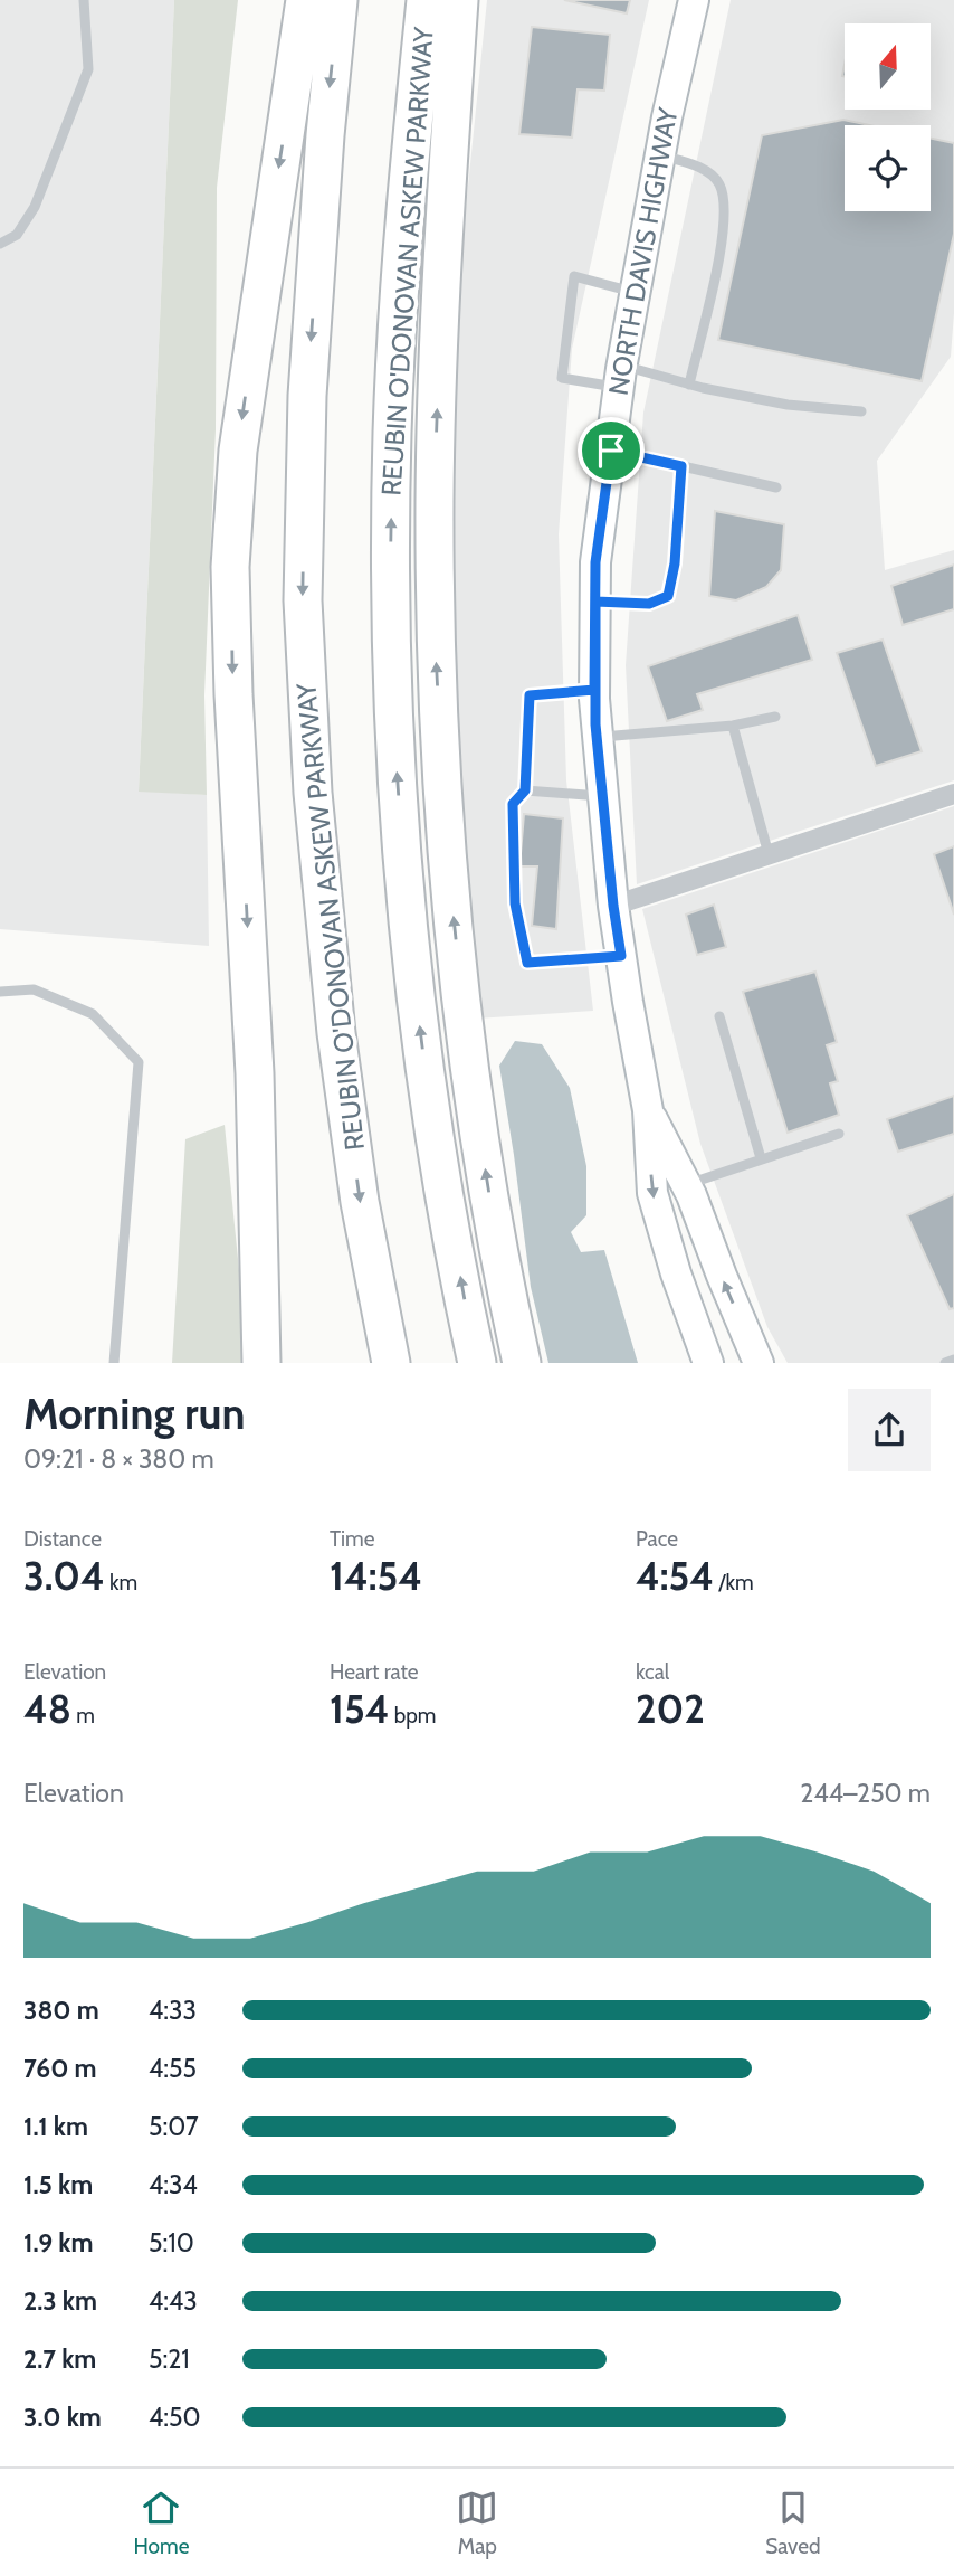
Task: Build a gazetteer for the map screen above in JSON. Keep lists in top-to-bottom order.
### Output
{
  "streets": {
    "highway": ["REUBIN O'DONOVAN ASKEW PARKWAY"],
    "main road": ["NORTH DAVIS HIGHWAY"]
  },
  "north": "top",
  "page": {
    "heading": ["Morning run", "09:21 · 8 × 380 m"],
    "stats": [
      ["Distance", "3.04 km"],
      ["Time", "14:54"],
      ["Pace", "4:54 /km"],
      ["Elevation", "48 m"],
      ["Heart rate", "154 bpm"],
      ["kcal", "202"]
    ],
    "chart": ["Elevation", "244–250 m"],
    "list": [
      {
        "name": "380 m",
        "note": "4:33"
      },
      {
        "name": "760 m",
        "note": "4:55"
      },
      {
        "name": "1.1 km",
        "note": "5:07"
      },
      {
        "name": "1.5 km",
        "note": "4:34"
      },
      {
        "name": "1.9 km",
        "note": "5:10"
      },
      {
        "name": "2.3 km",
        "note": "4:43"
      },
      {
        "name": "2.7 km",
        "note": "5:21"
      },
      {
        "name": "3.0 km",
        "note": "4:50"
      }
    ],
    "tabs": ["Home", "Map", "Saved"]
  }
}
